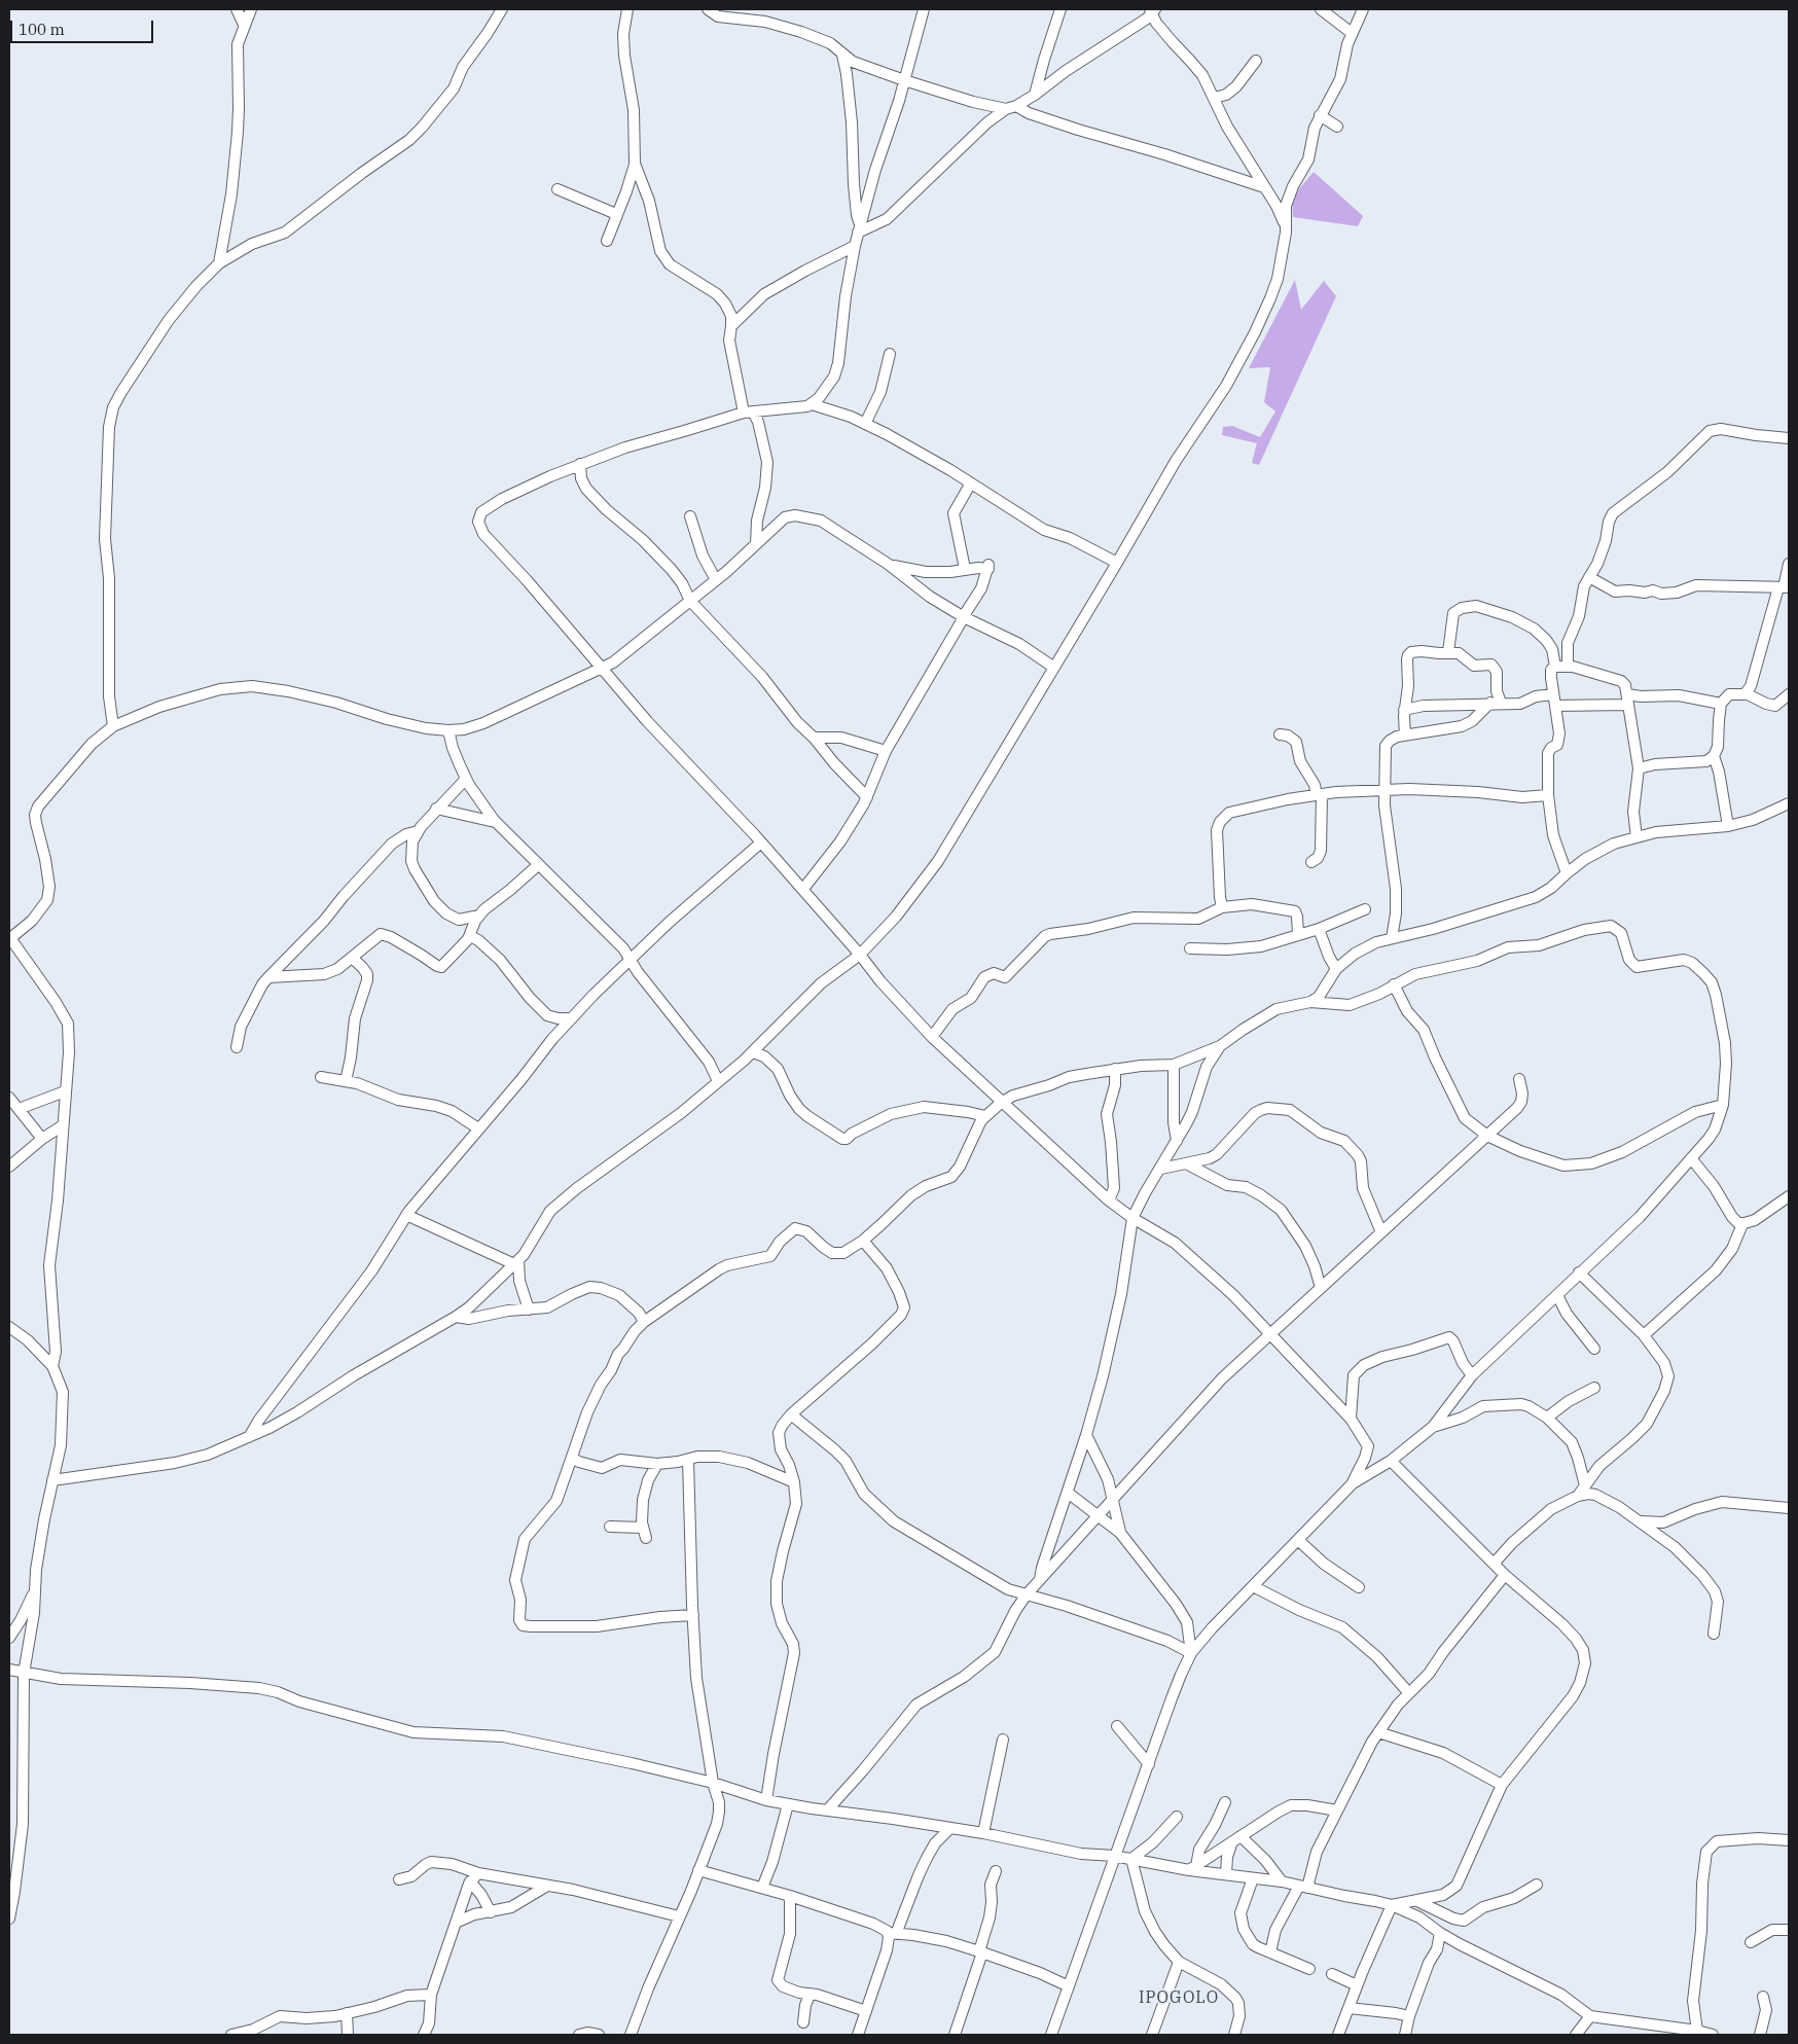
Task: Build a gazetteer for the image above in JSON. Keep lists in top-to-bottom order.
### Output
{
  "districts": ["IPOGOLO"],
  "scale_bar": "100 m"
}
